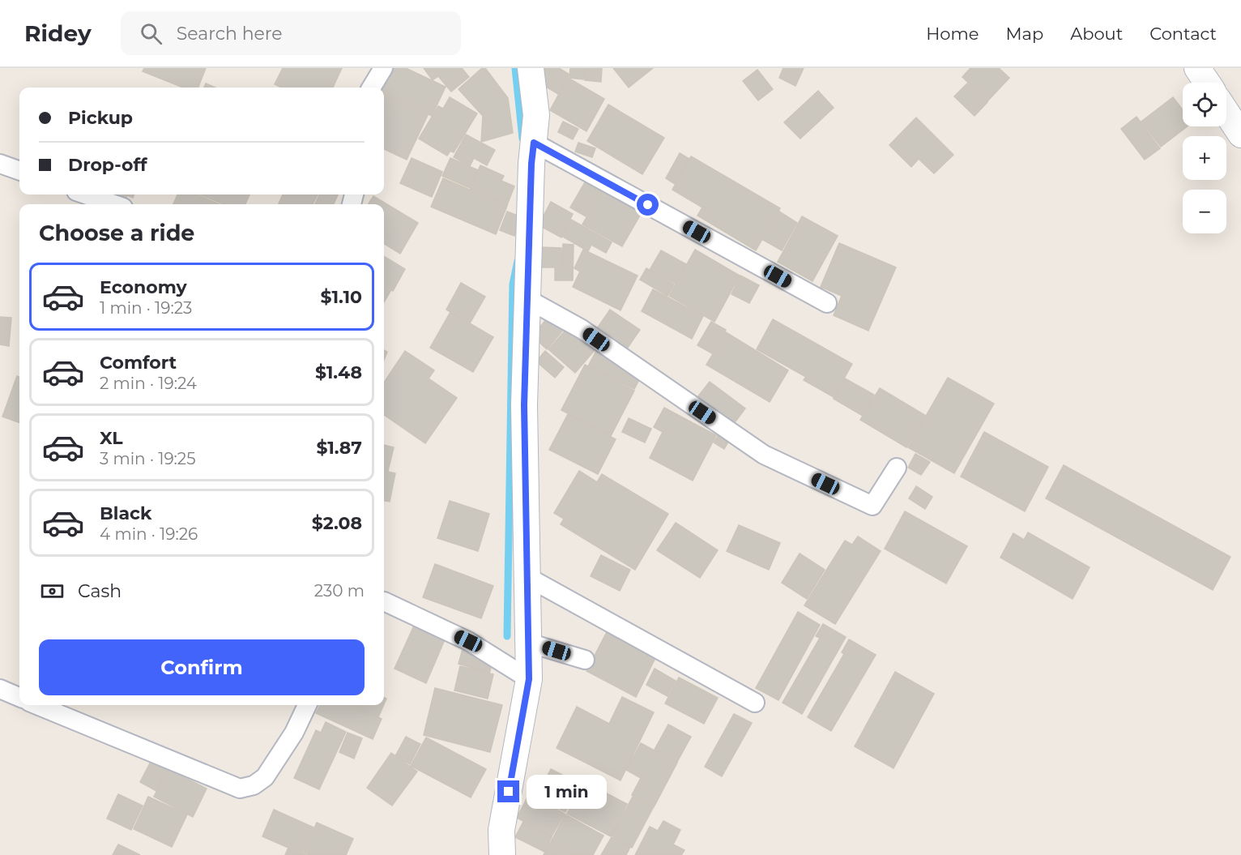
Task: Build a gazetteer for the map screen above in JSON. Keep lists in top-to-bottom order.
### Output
{
  "page": {
    "header": "Ridey",
    "search": "Search here",
    "nav": [
      "Home",
      "Map",
      "About",
      "Contact"
    ],
    "map_buttons": ["+", "−"],
    "banner": ["Pickup", "Drop-off"],
    "heading": "Choose a ride",
    "list": [
      {
        "name": "Economy",
        "note": "1 min · 19:23",
        "value": "$1.10"
      },
      {
        "name": "Comfort",
        "note": "2 min · 19:24",
        "value": "$1.48"
      },
      {
        "name": "XL",
        "note": "3 min · 19:25",
        "value": "$1.87"
      },
      {
        "name": "Black",
        "note": "4 min · 19:26",
        "value": "$2.08"
      }
    ],
    "pay": ["Cash", "230 m"],
    "buttons": "Confirm",
    "bubble": "1 min"
  }
}
